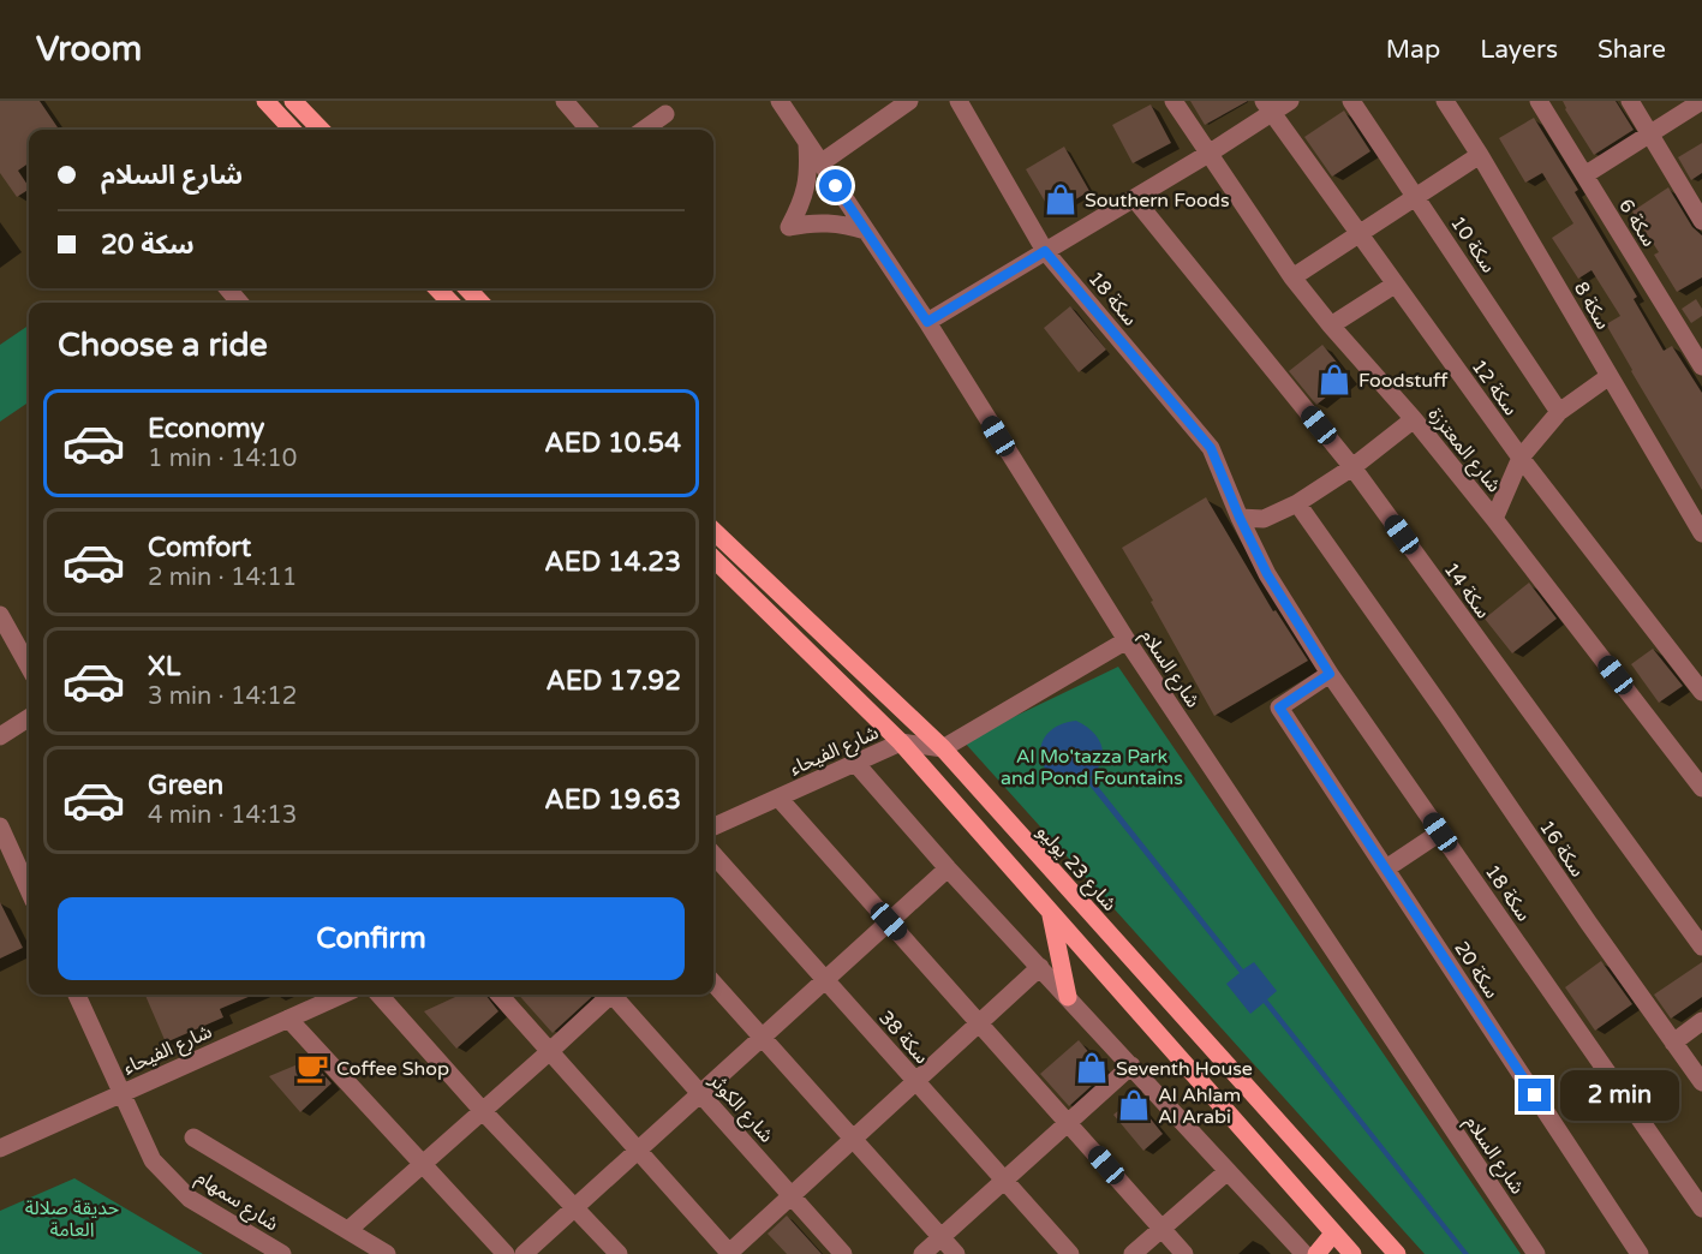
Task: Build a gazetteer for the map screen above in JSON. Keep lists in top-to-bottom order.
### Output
{
  "streets": {
    "main road": ["شارع 23 يوليو"],
    "street": [
      "سكة 6",
      "سكة 10",
      "سكة 18",
      "سكة 8",
      "سكة 12",
      "شارع المعتززة",
      "سكة 14",
      "شارع السلام",
      "شارع الفيحاء",
      "سكة 16",
      "سكة 20",
      "سكة 38",
      "شارع الكوثر",
      "شارع سمهام"
    ]
  },
  "crossings": [
    ["سكة 18", "سكة 20"],
    ["شارع الفيحاء", "شارع 23 يوليو"],
    ["شارع الفيحاء", "شارع سمهام"]
  ],
  "parks": ["Al Mo'tazza Park and Pond Fountains", "حديقة صلالة العامة"],
  "places": {
    "shop": [
      "Southern Foods",
      "Foodstuff",
      "Seventh House",
      "Al Ahlam Al Arabi"
    ],
    "cafe": ["Coffee Shop"]
  },
  "page": {
    "header": "Vroom",
    "nav": ["Map", "Layers", "Share"],
    "banner": ["شارع السلام", "سكة 20"],
    "heading": "Choose a ride",
    "list": [
      {
        "name": "Economy",
        "note": "1 min · 14:10",
        "value": "AED 10.54"
      },
      {
        "name": "Comfort",
        "note": "2 min · 14:11",
        "value": "AED 14.23"
      },
      {
        "name": "XL",
        "note": "3 min · 14:12",
        "value": "AED 17.92"
      },
      {
        "name": "Green",
        "note": "4 min · 14:13",
        "value": "AED 19.63"
      }
    ],
    "buttons": "Confirm",
    "bubble": "2 min"
  }
}
